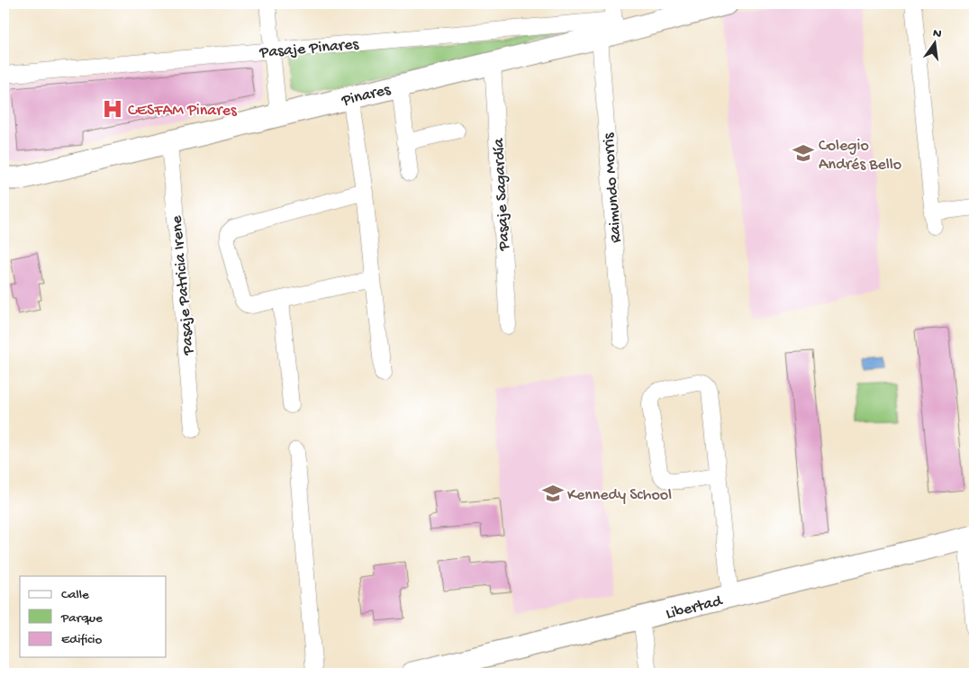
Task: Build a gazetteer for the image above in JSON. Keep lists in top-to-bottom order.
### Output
{
  "streets": {
    "street": [
      "Pasaje Pinares",
      "Pinares",
      "Raimundo Morris",
      "Pasaje Sagardía",
      "Pasaje Patricia Irene",
      "Libertad"
    ]
  },
  "crossings": [
    ["Pasaje Pinares", "Pinares"],
    ["Pasaje Pinares", "Raimundo Morris"],
    ["Pinares", "Raimundo Morris"],
    ["Pinares", "Pasaje Sagardía"],
    ["Pinares", "Pasaje Patricia Irene"]
  ],
  "places": {
    "hospital": ["CESFAM Pinares"],
    "school or university": ["Colegio Andrés Bello", "Kennedy School"]
  },
  "legend": ["Calle", "Parque", "Edificio"],
  "north": "top"
}
